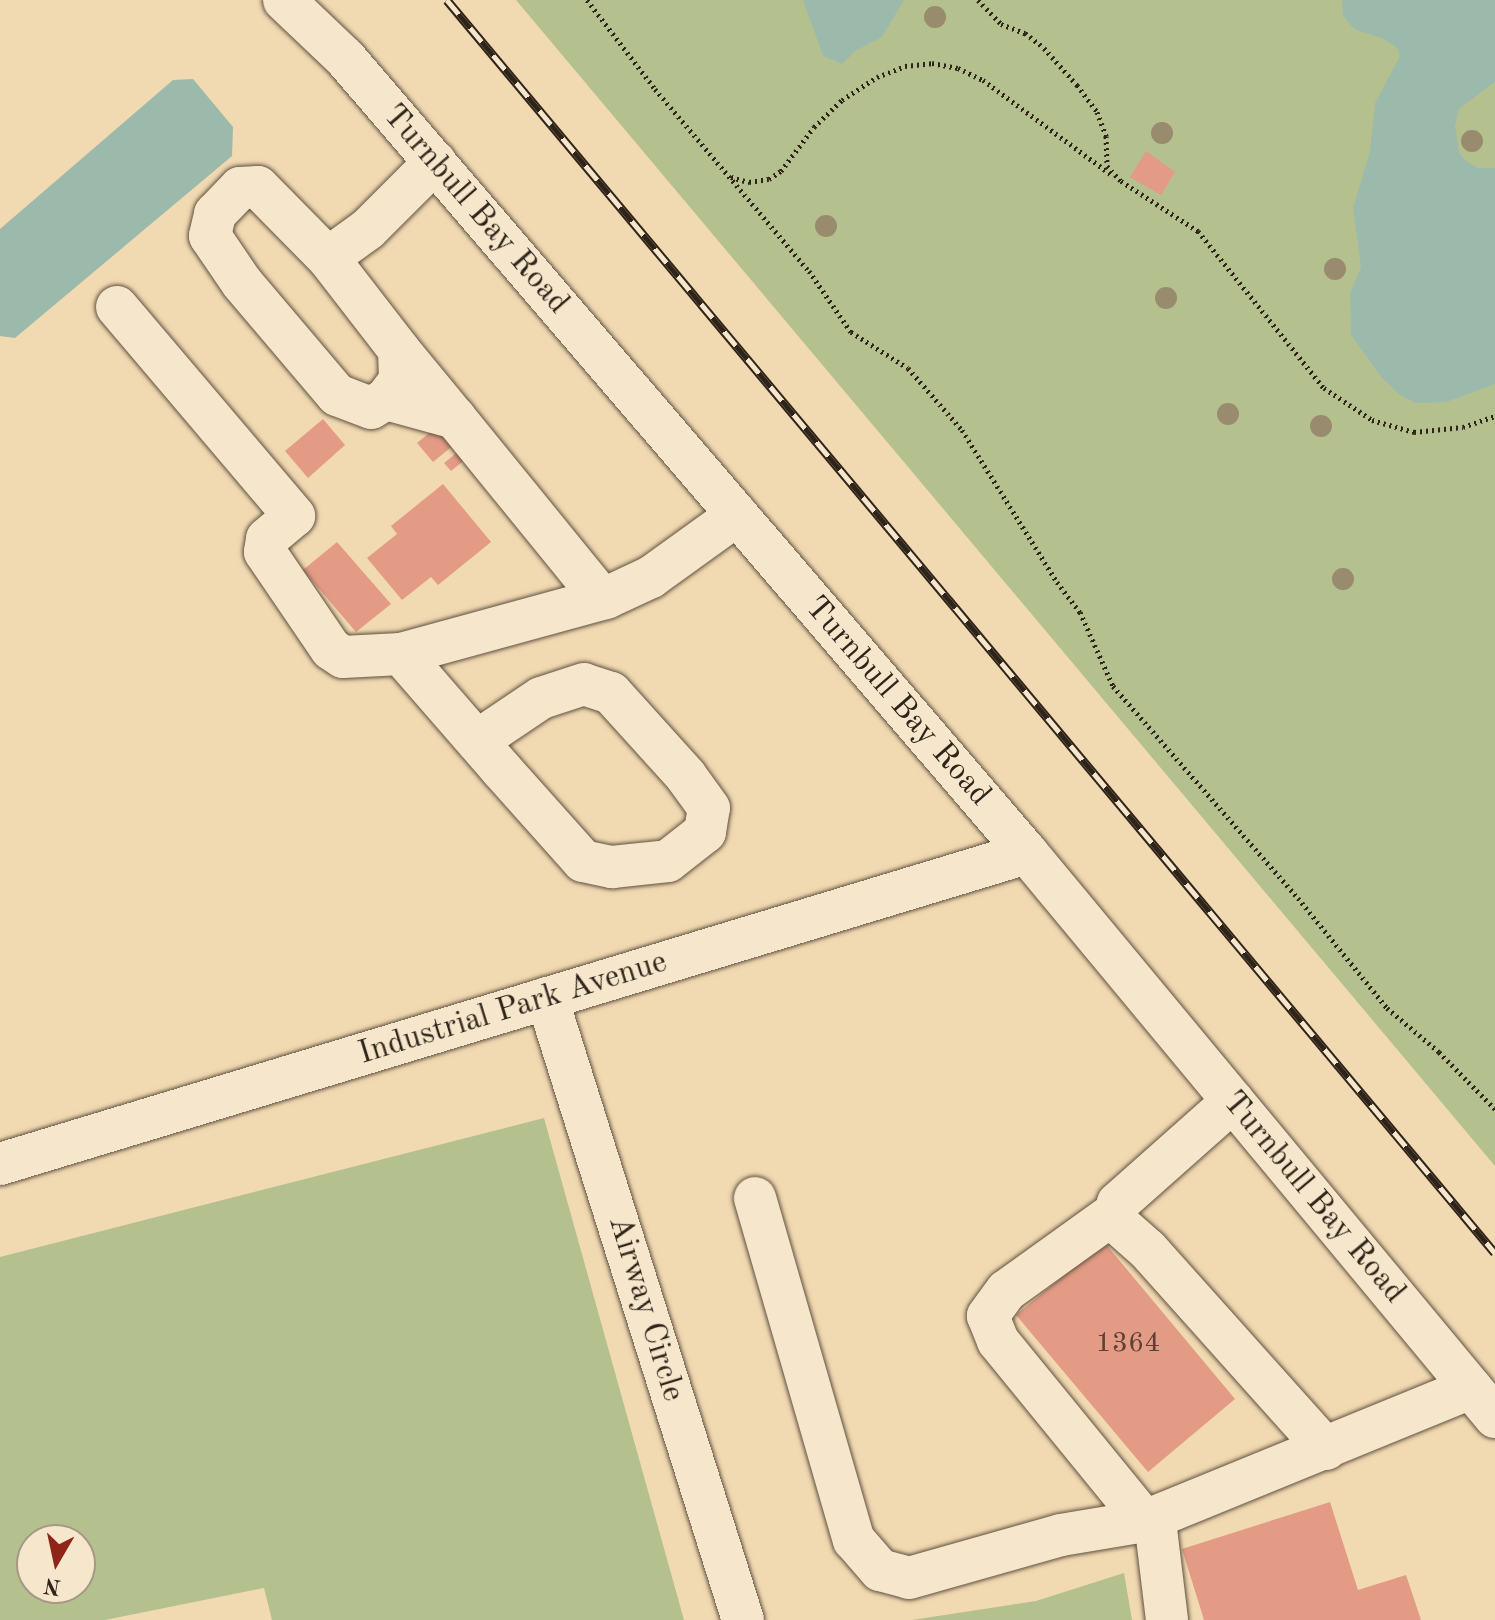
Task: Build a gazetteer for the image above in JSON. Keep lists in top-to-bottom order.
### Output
{
  "streets": {
    "street": ["Turnbull Bay Road", "Industrial Park Avenue", "Airway Circle"]
  },
  "crossings": [
    ["Turnbull Bay Road", "Industrial Park Avenue"],
    ["Industrial Park Avenue", "Airway Circle"]
  ],
  "house_numbers": ["1364"],
  "north": "bottom"
}
